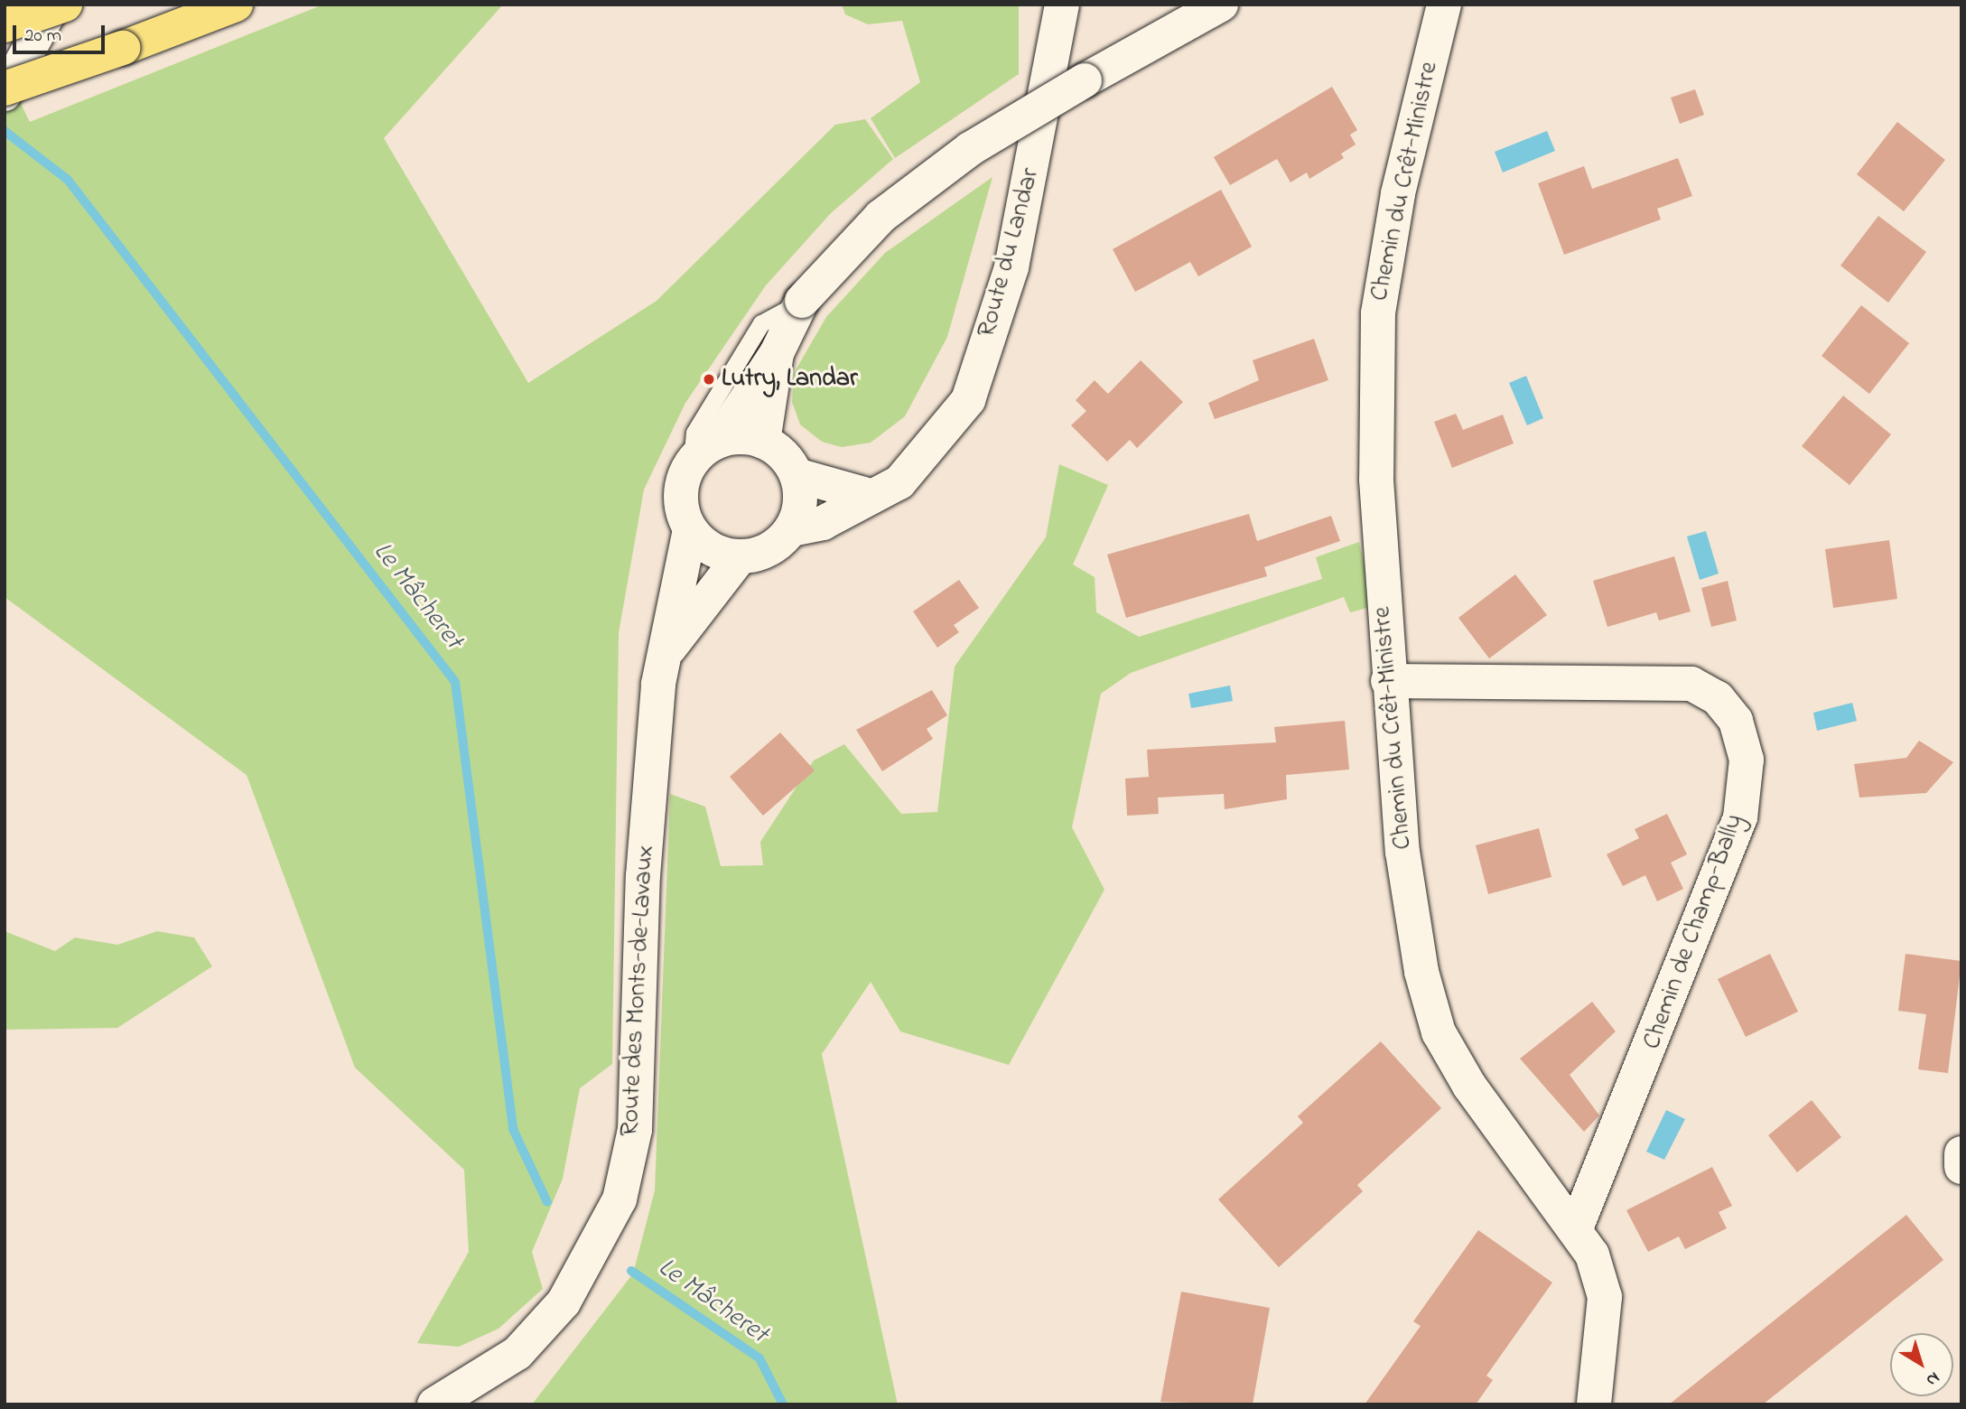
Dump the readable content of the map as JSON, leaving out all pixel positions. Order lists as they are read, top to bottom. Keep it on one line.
{"streets":{"street":["Chemin du Crêt-Ministre","Route du Landar","Chemin de Champ-Bally","Route des Monts-de-Lavaux"]},"crossings":[["Chemin du Crêt-Ministre","Chemin de Champ-Bally"]],"water":["Le Mâcheret"],"places":["Lutry, Landar"],"scale_bar":"20 m","north":"bottom right"}
